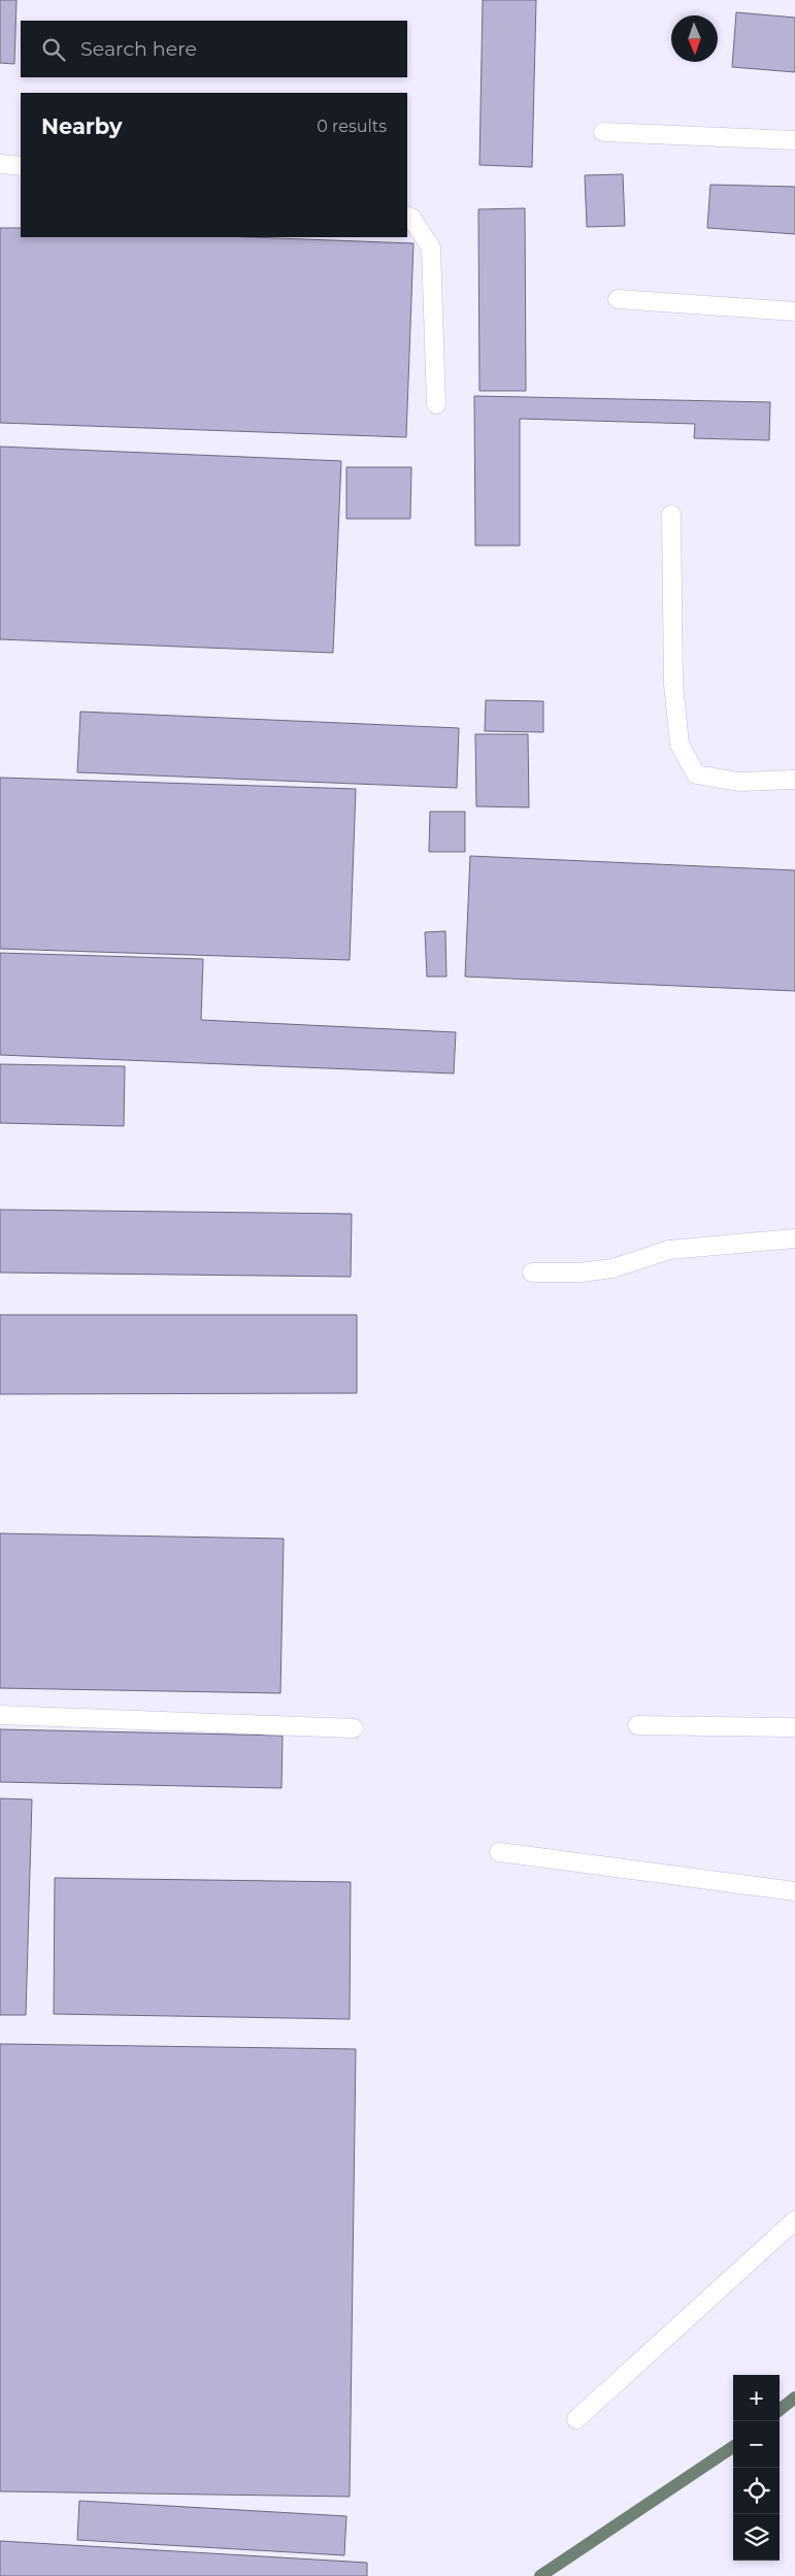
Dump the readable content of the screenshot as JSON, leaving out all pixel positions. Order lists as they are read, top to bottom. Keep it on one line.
{"north":"bottom","page":{"search":"Search here","heading":["Nearby","0 results"],"map_buttons":["+","−"]}}
